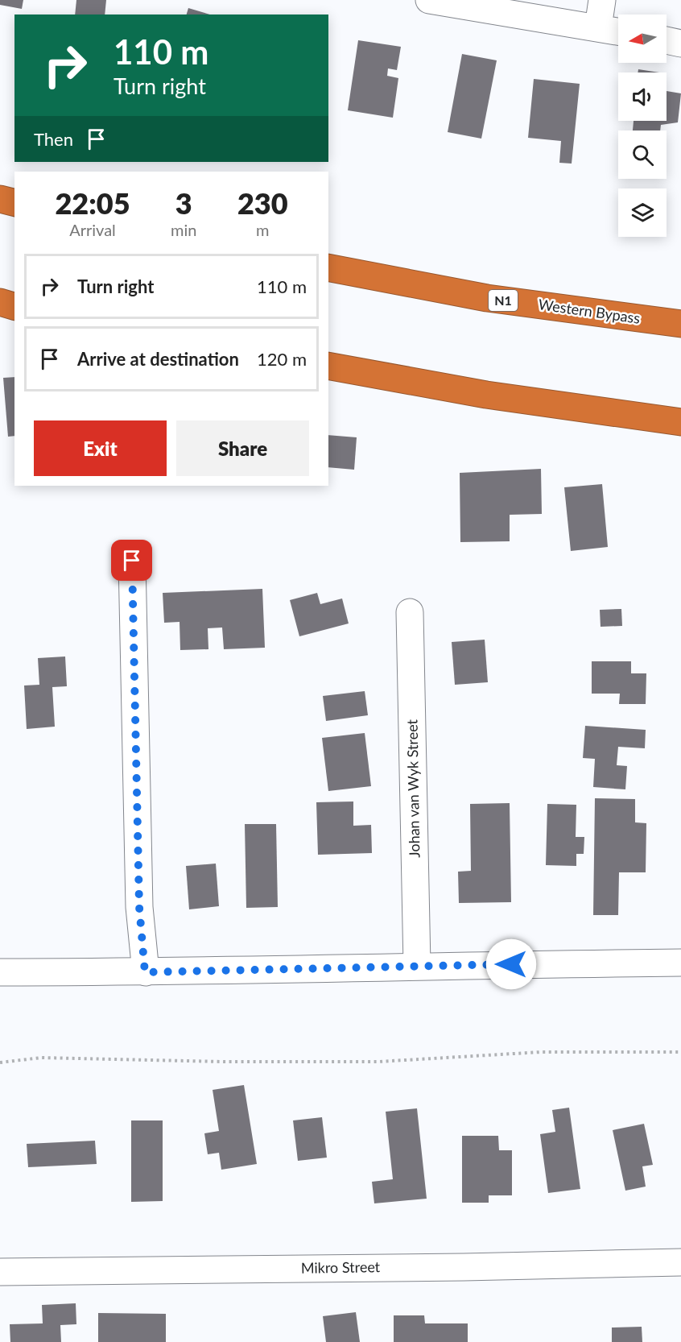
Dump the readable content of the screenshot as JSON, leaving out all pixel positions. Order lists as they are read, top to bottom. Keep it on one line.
{"streets":{"highway":["N1","Western Bypass"],"street":["Johan van Wyk Street","Mikro Street"]},"north":"left","page":{"turn":["110 m","Turn right"],"then":"Then","eta":["22:05","Arrival","3","min","230","m"],"list":[{"name":"Turn right","value":"110 m"},{"name":"Arrive at destination","value":"120 m"}],"buttons":["Exit","Share"]}}
